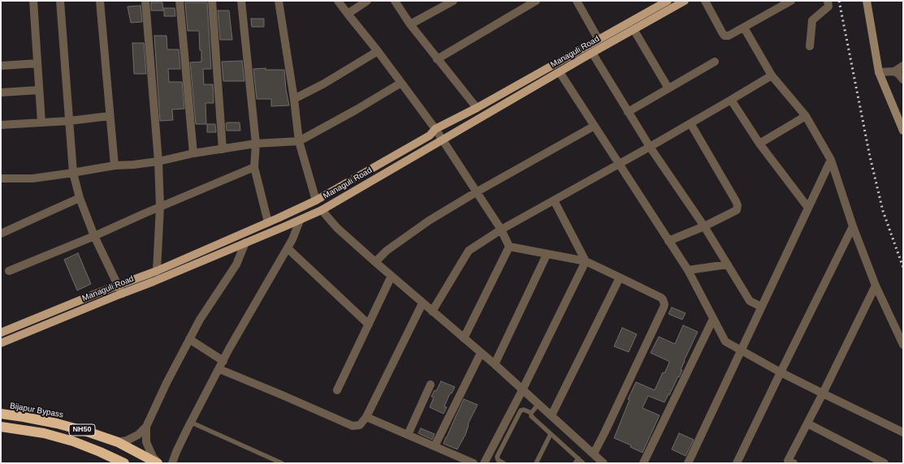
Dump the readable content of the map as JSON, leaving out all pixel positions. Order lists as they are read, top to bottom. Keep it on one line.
{"streets":{"highway":["Bijapur Bypass","NH50"],"main road":["Managuli Road"]}}
